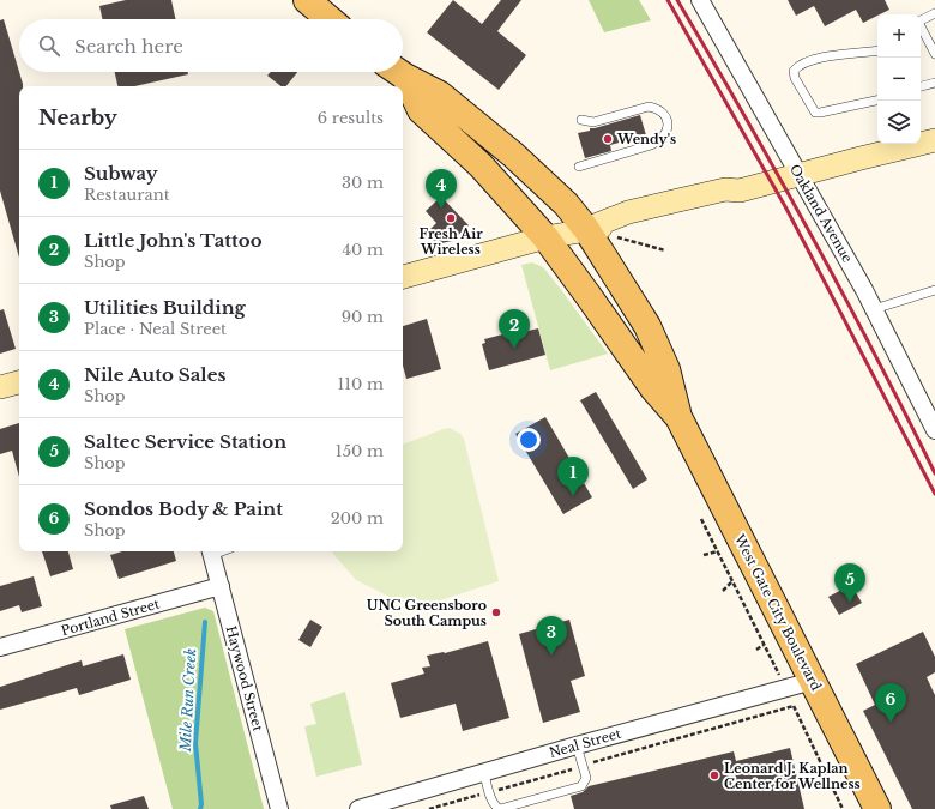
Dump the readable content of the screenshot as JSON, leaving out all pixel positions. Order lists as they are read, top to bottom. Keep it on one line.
{"streets":{"main road":["West Gate City Boulevard"],"street":["Oakland Avenue","Portland Street","Haywood Street","Neal Street"]},"crossings":[["West Gate City Boulevard","Neal Street"],["Portland Street","Haywood Street"]],"water":["Mile Run Creek"],"places":["Wendy's","Fresh Air Wireless","UNC Greensboro South Campus","Leonard J. Kaplan Center for Wellness"],"page":{"map_buttons":["+","−"],"search":"Search here","heading":["Nearby","6 results"],"list":[{"mark":"1","name":"Subway","note":"Restaurant","value":"30 m"},{"mark":"2","name":"Little John's Tattoo","note":"Shop","value":"40 m"},{"mark":"3","name":"Utilities Building","note":"Place · Neal Street","value":"90 m"},{"mark":"4","name":"Nile Auto Sales","note":"Shop","value":"110 m"},{"mark":"5","name":"Saltec Service Station","note":"Shop","value":"150 m"},{"mark":"6","name":"Sondos Body & Paint","note":"Shop","value":"200 m"}],"pins":["4","2","1","5","3","6"]}}
